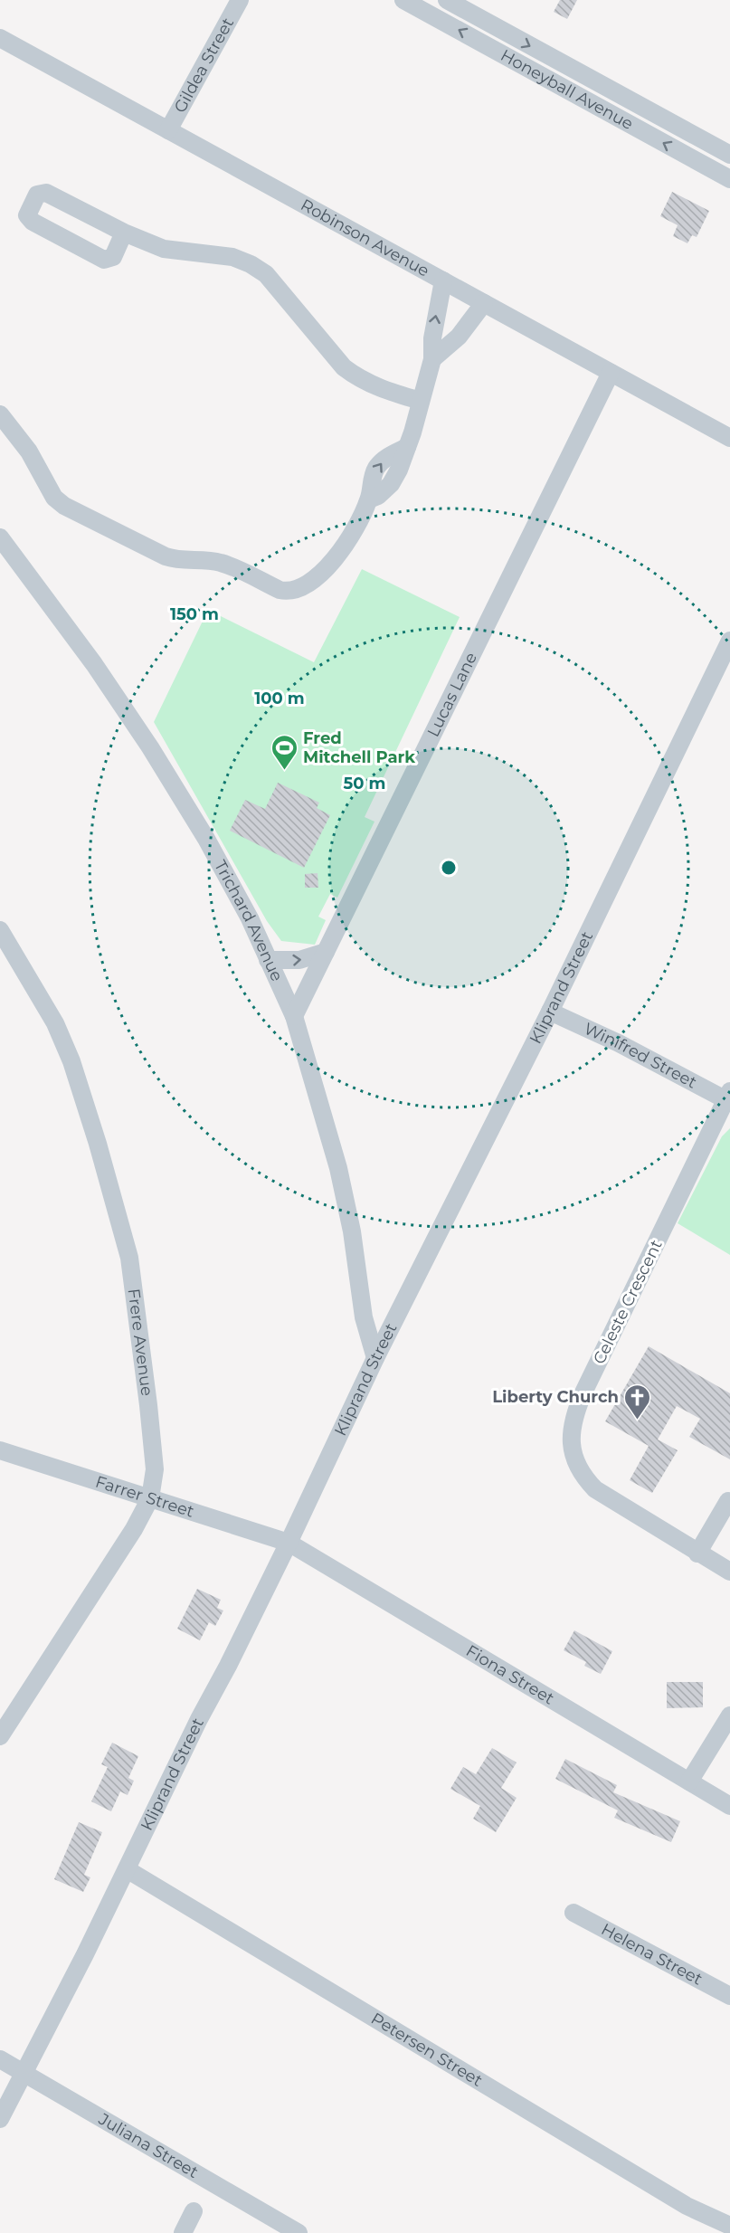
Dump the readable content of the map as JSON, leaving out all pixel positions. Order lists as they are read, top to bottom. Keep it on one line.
{"streets":{"street":["Gildea Street","Honeyball Avenue","Robinson Avenue","Lucas Lane","Trichard Avenue","Kliprand Street","Winifred Street","Celeste Crescent","Frere Avenue","Farrer Street","Fiona Street","Helena Street","Petersen Street","Juliana Street"]},"crossings":[["Gildea Street","Robinson Avenue"],["Robinson Avenue","Lucas Lane"],["Lucas Lane","Trichard Avenue"],["Trichard Avenue","Kliprand Street"],["Kliprand Street","Winifred Street"],["Kliprand Street","Farrer Street"],["Kliprand Street","Fiona Street"],["Kliprand Street","Petersen Street"],["Kliprand Street","Juliana Street"],["Winifred Street","Celeste Crescent"],["Frere Avenue","Farrer Street"],["Farrer Street","Fiona Street"]],"places":{"sports":["Fred Mitchell Park"],"church":["Liberty Church"]},"rings":["150 m","100 m","50 m"]}
